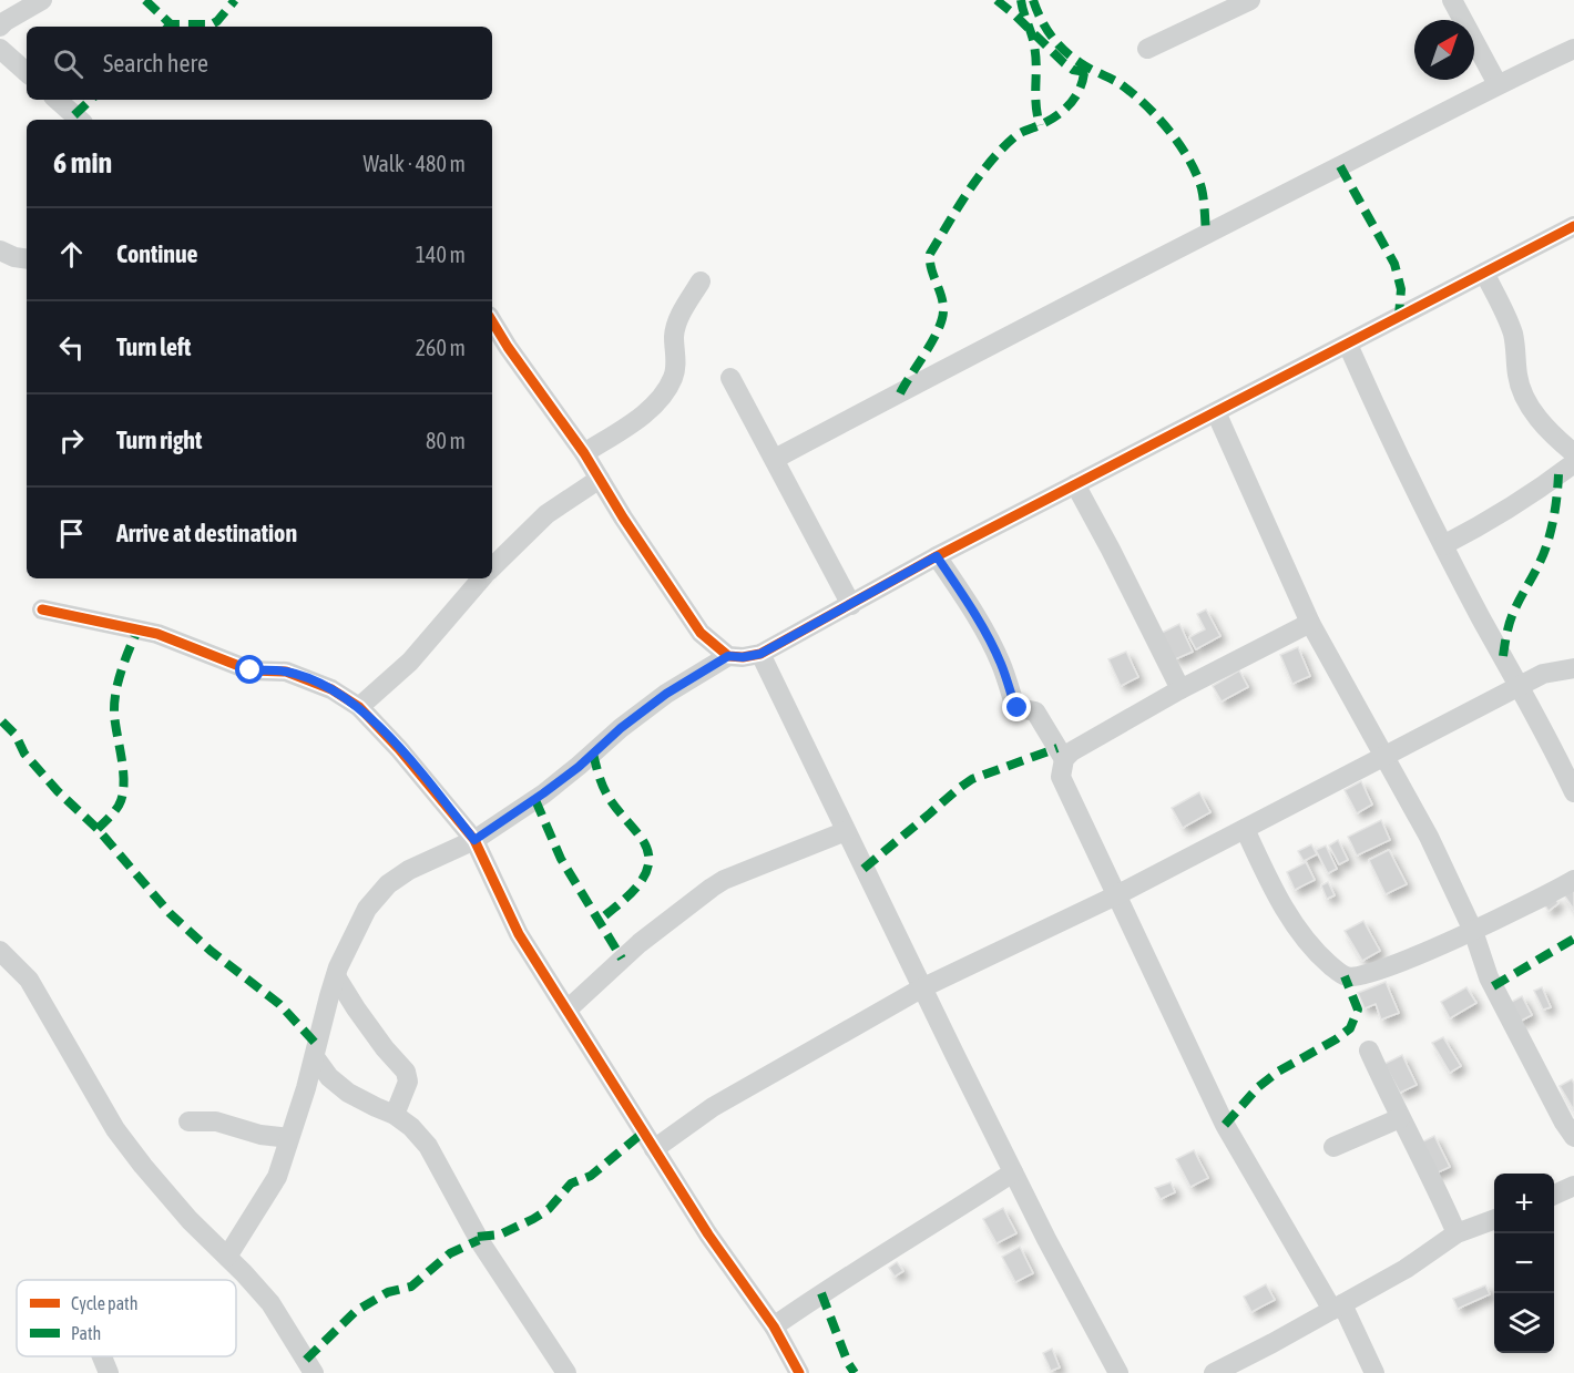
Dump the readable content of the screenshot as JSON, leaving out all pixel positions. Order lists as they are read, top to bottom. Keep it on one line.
{"legend":["Cycle path","Path"],"north":"top right","page":{"search":"Search here","heading":["6 min","Walk · 480 m"],"list":[["Continue","140 m"],["Turn left","260 m"],["Turn right","80 m"],"Arrive at destination"],"map_buttons":["+","−"]}}
